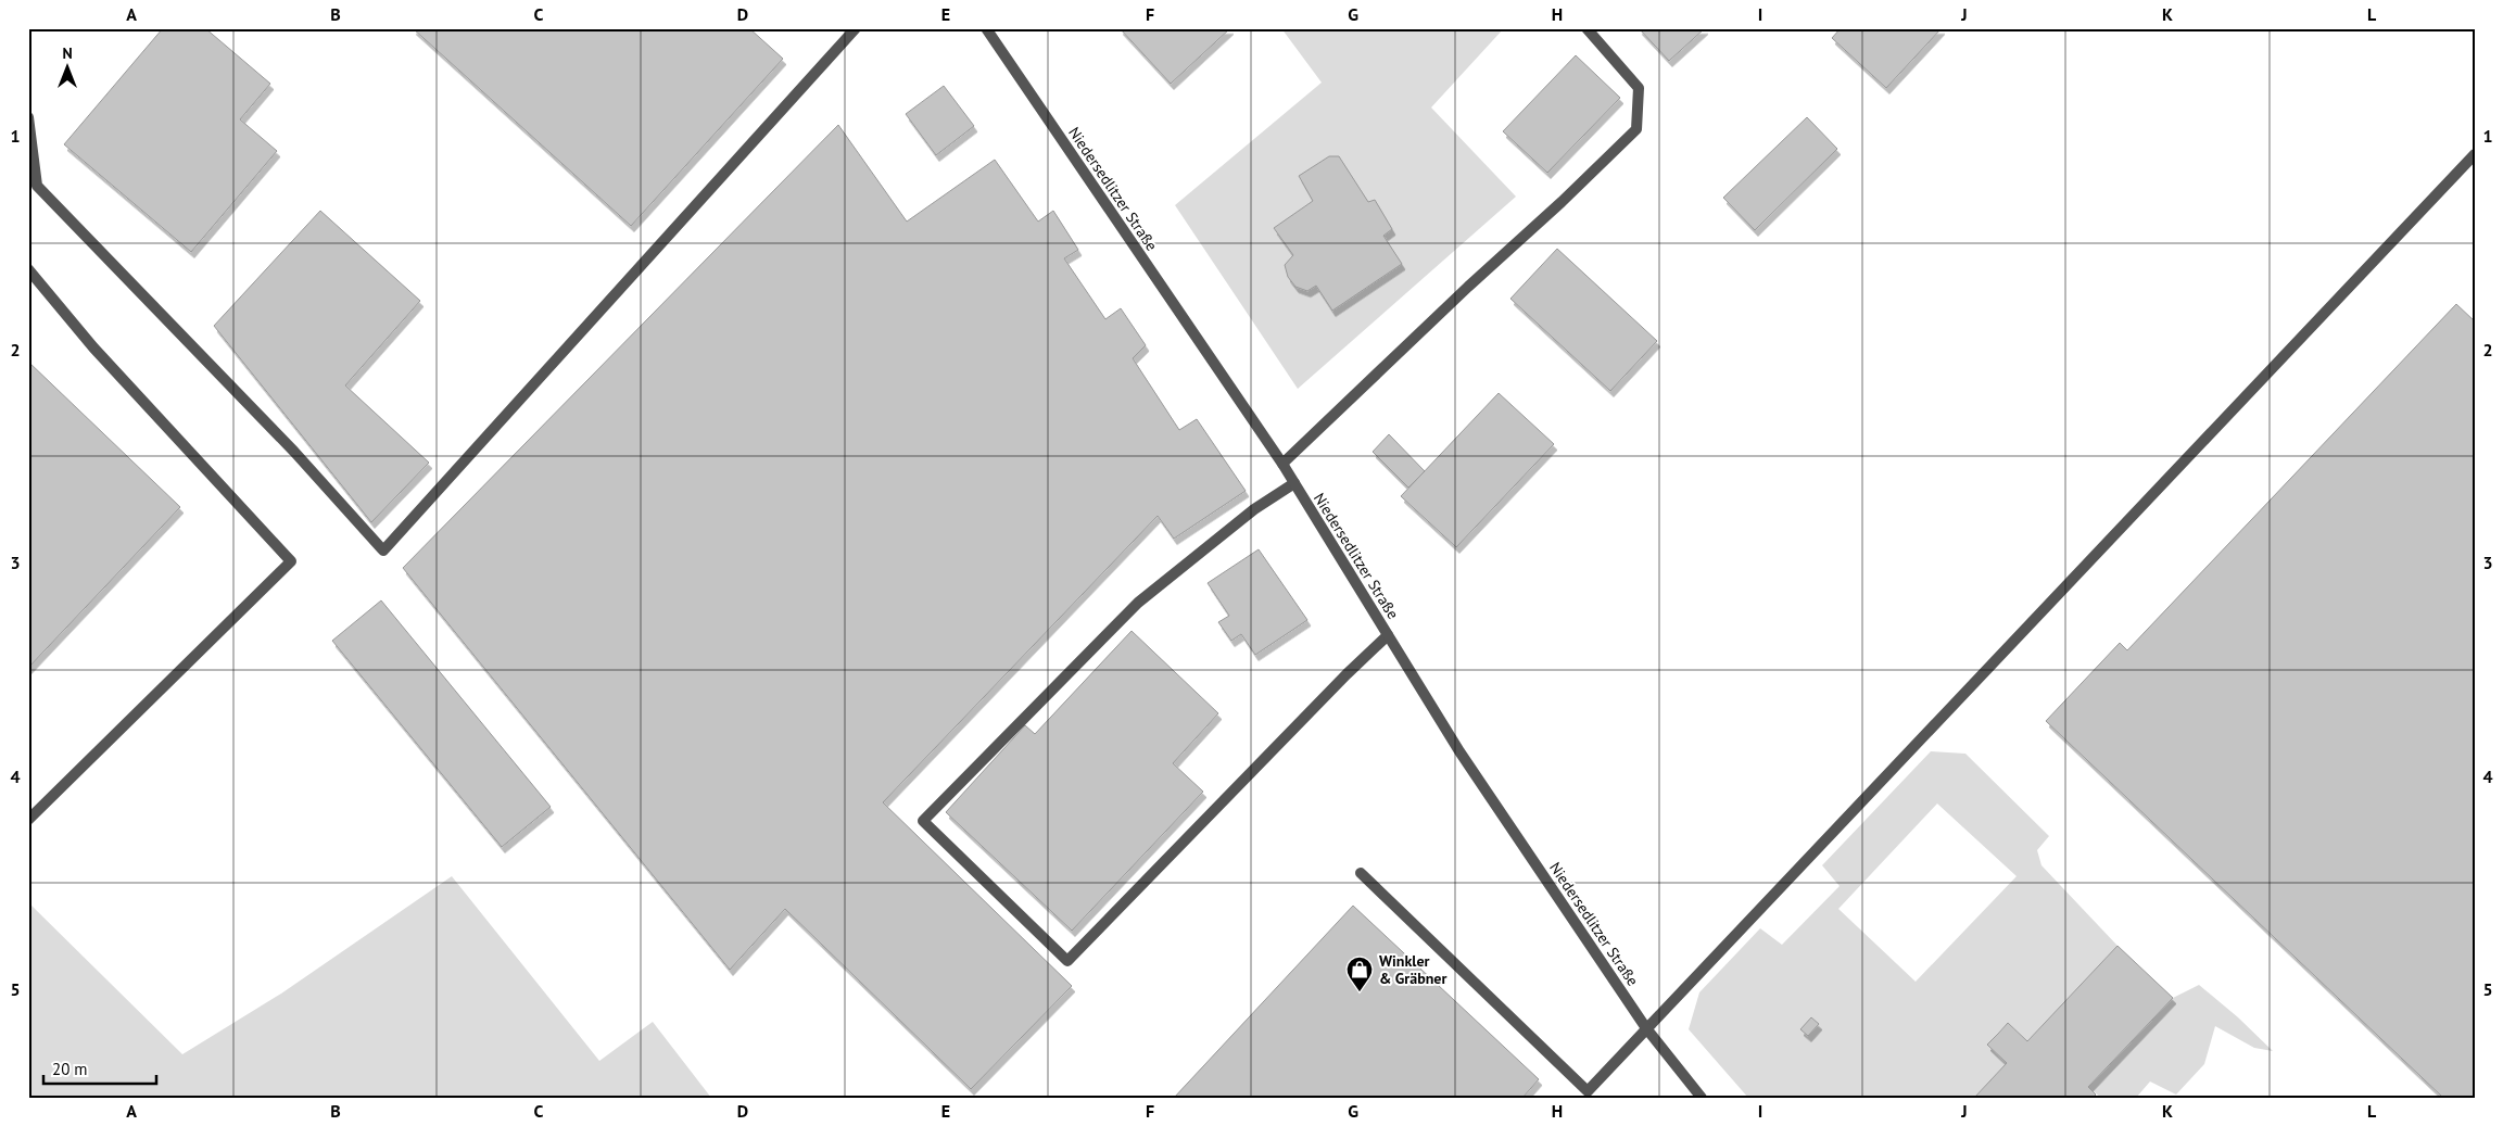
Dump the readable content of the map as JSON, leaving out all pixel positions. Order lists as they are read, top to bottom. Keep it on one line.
{"streets":{"street":["Niedersedlitzer Straße"]},"places":{"shop":["Winkler & Gräbner"]},"scale_bar":"20 m","north":"top","grid":{"columns":["A","B","C","D","E","F","G","H","I","J","K","L"],"rows":["1","2","3","4","5"]}}
